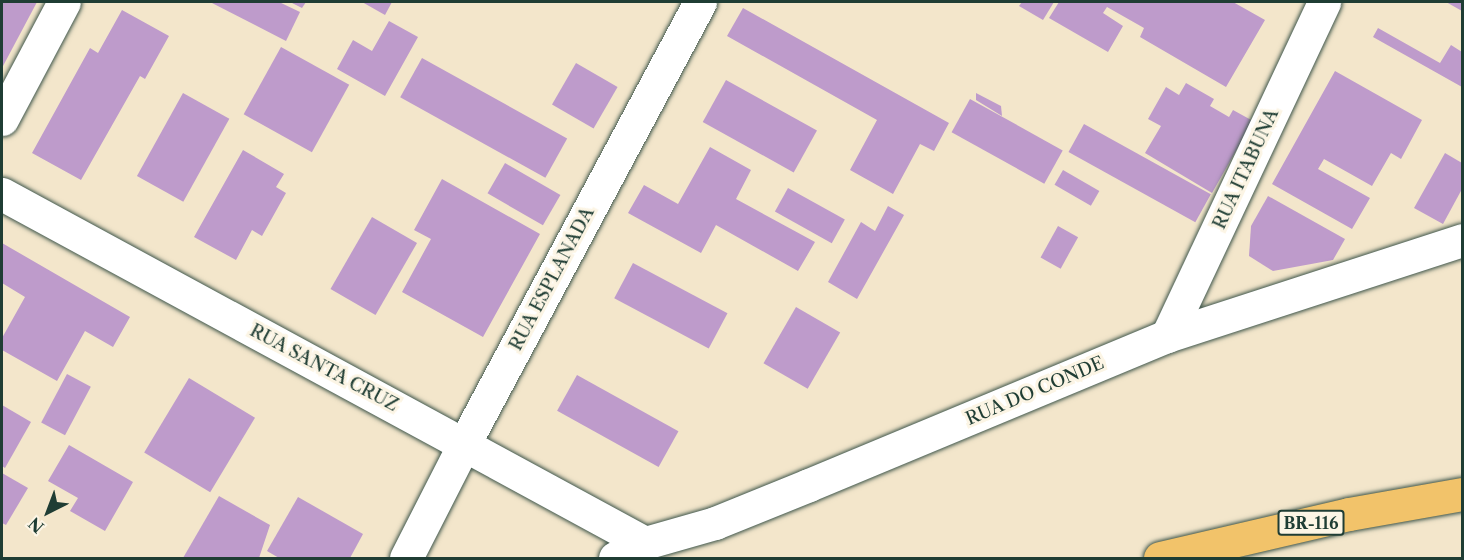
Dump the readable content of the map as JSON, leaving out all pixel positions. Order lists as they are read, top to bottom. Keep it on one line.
{"streets":{"highway":["BR-116"],"street":["RUA ITABUNA","RUA ESPLANADA","RUA SANTA CRUZ","RUA DO CONDE"]},"crossings":[["RUA ITABUNA","RUA DO CONDE"],["RUA ESPLANADA","RUA SANTA CRUZ"],["RUA SANTA CRUZ","RUA DO CONDE"]],"north":"bottom left"}
